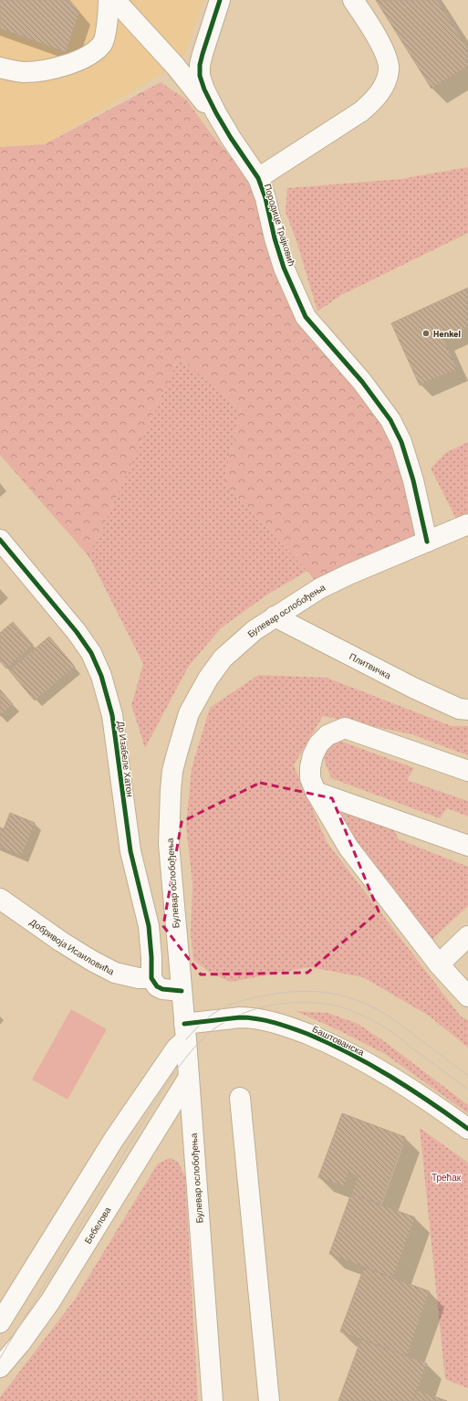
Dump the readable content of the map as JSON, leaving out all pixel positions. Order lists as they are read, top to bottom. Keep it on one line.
{"streets":{"street":["Породице Трајковић","Булевар ослобођења","Плитвичка","Др Изабеле Хатон","Добривоја Исаиловића","Баштованска","Бебелова"]},"crossings":[["Породице Трајковић","Булевар ослобођења"],["Булевар ослобођења","Плитвичка"],["Булевар ослобођења","Баштованска"],["Булевар ослобођења","Бебелова"],["Др Изабеле Хатон","Добривоја Исаиловића"]],"parks":["Трећак"],"places":["Henkel"]}
